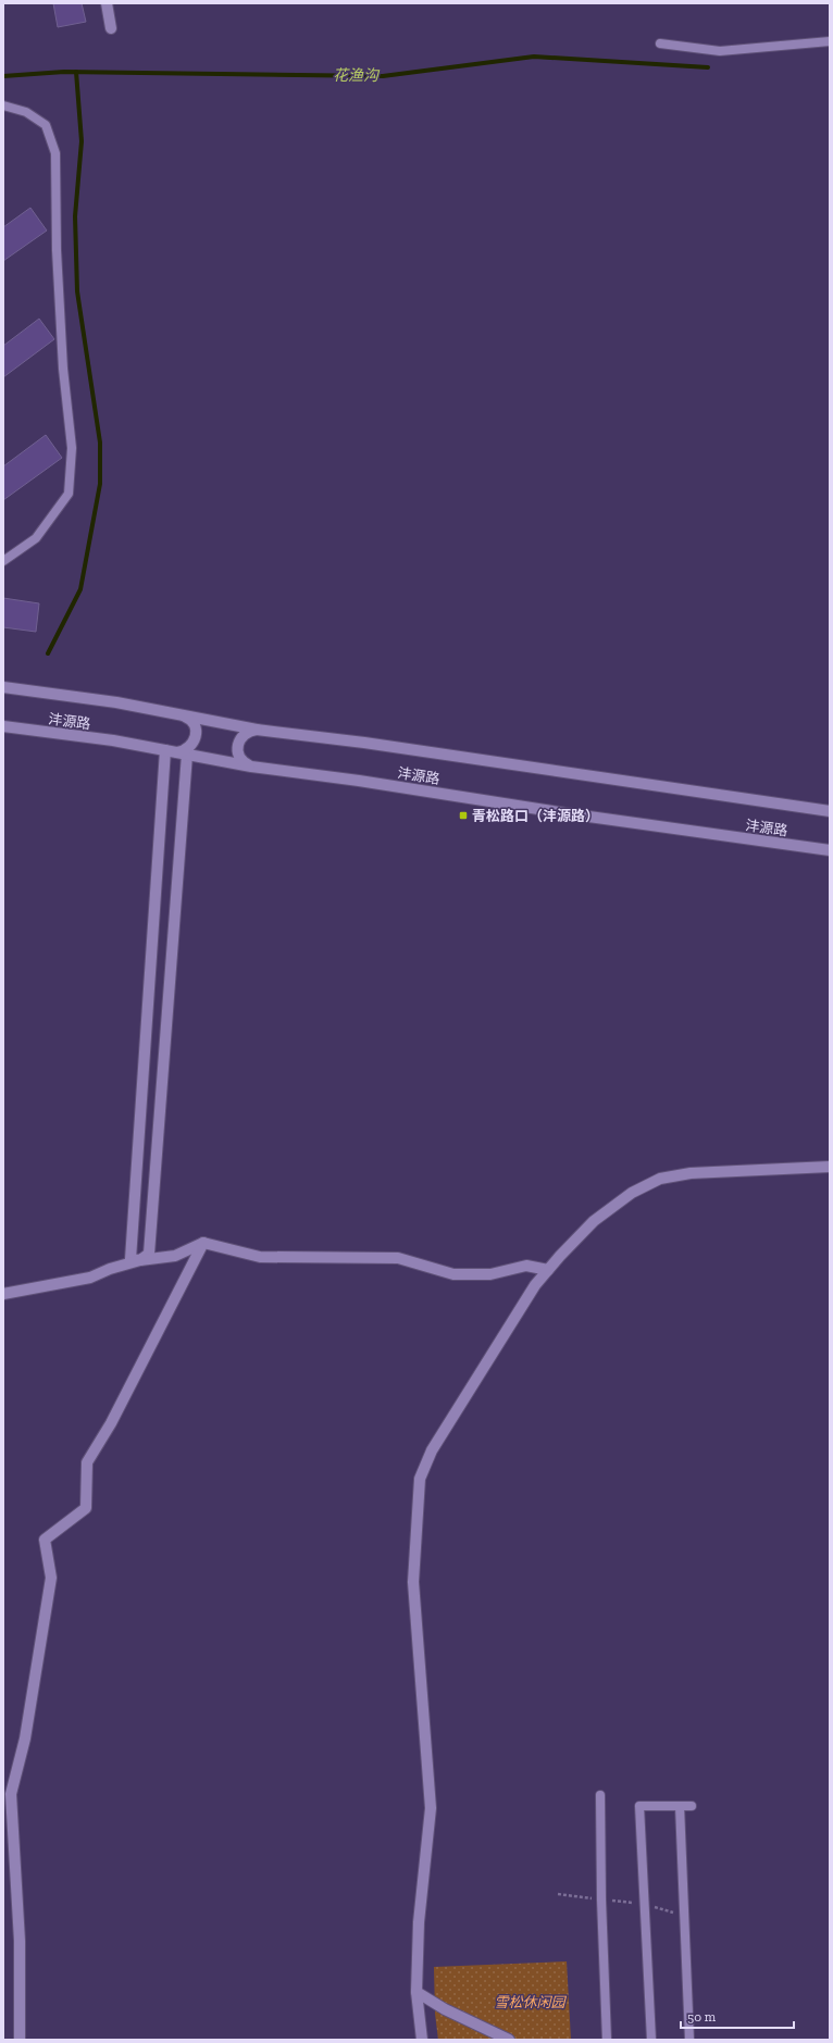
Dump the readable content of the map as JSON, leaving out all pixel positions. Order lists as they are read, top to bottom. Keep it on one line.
{"streets":{"street":["沣源路"]},"water":["花渔沟"],"parks":["雪松休闲园"],"places":{"transit":["青松路口（沣源路）"]},"scale_bar":"50 m"}
